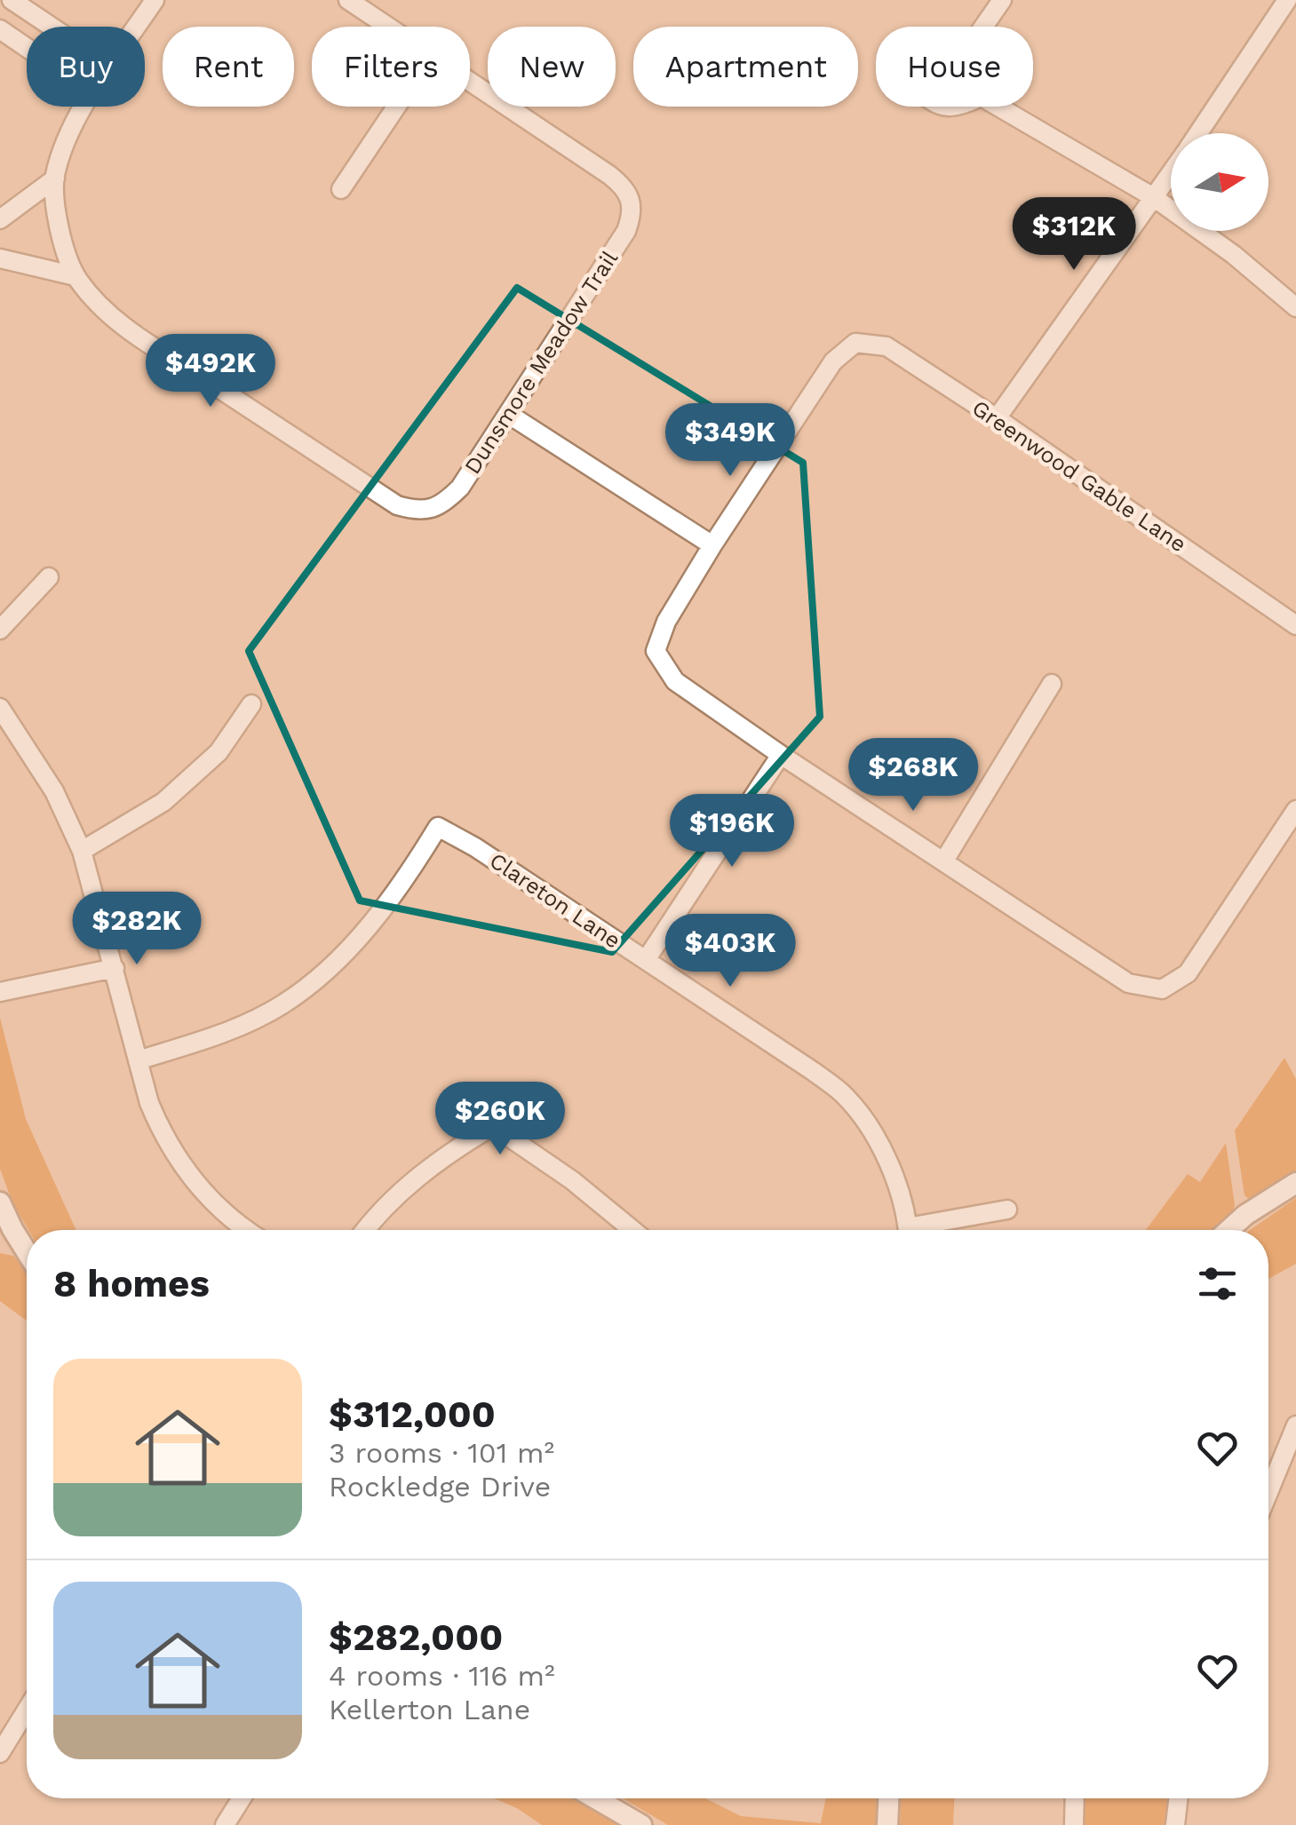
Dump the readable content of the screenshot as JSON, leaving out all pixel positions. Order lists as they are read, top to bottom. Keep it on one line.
{"streets":{"street":["Dunsmore Meadow Trail","Greenwood Gable Lane","Clareton Lane"]},"north":"right","page":{"chip":["Buy","Rent","Filters","New","Apartment","House"],"price":["$312K","$492K","$349K","$268K","$196K","$282K","$403K","$260K"],"heading":"8 homes","list":[{"name":"$312,000","note":"3 rooms · 101 m² · Rockledge Drive"},{"name":"$282,000","note":"4 rooms · 116 m² · Kellerton Lane"}]}}
